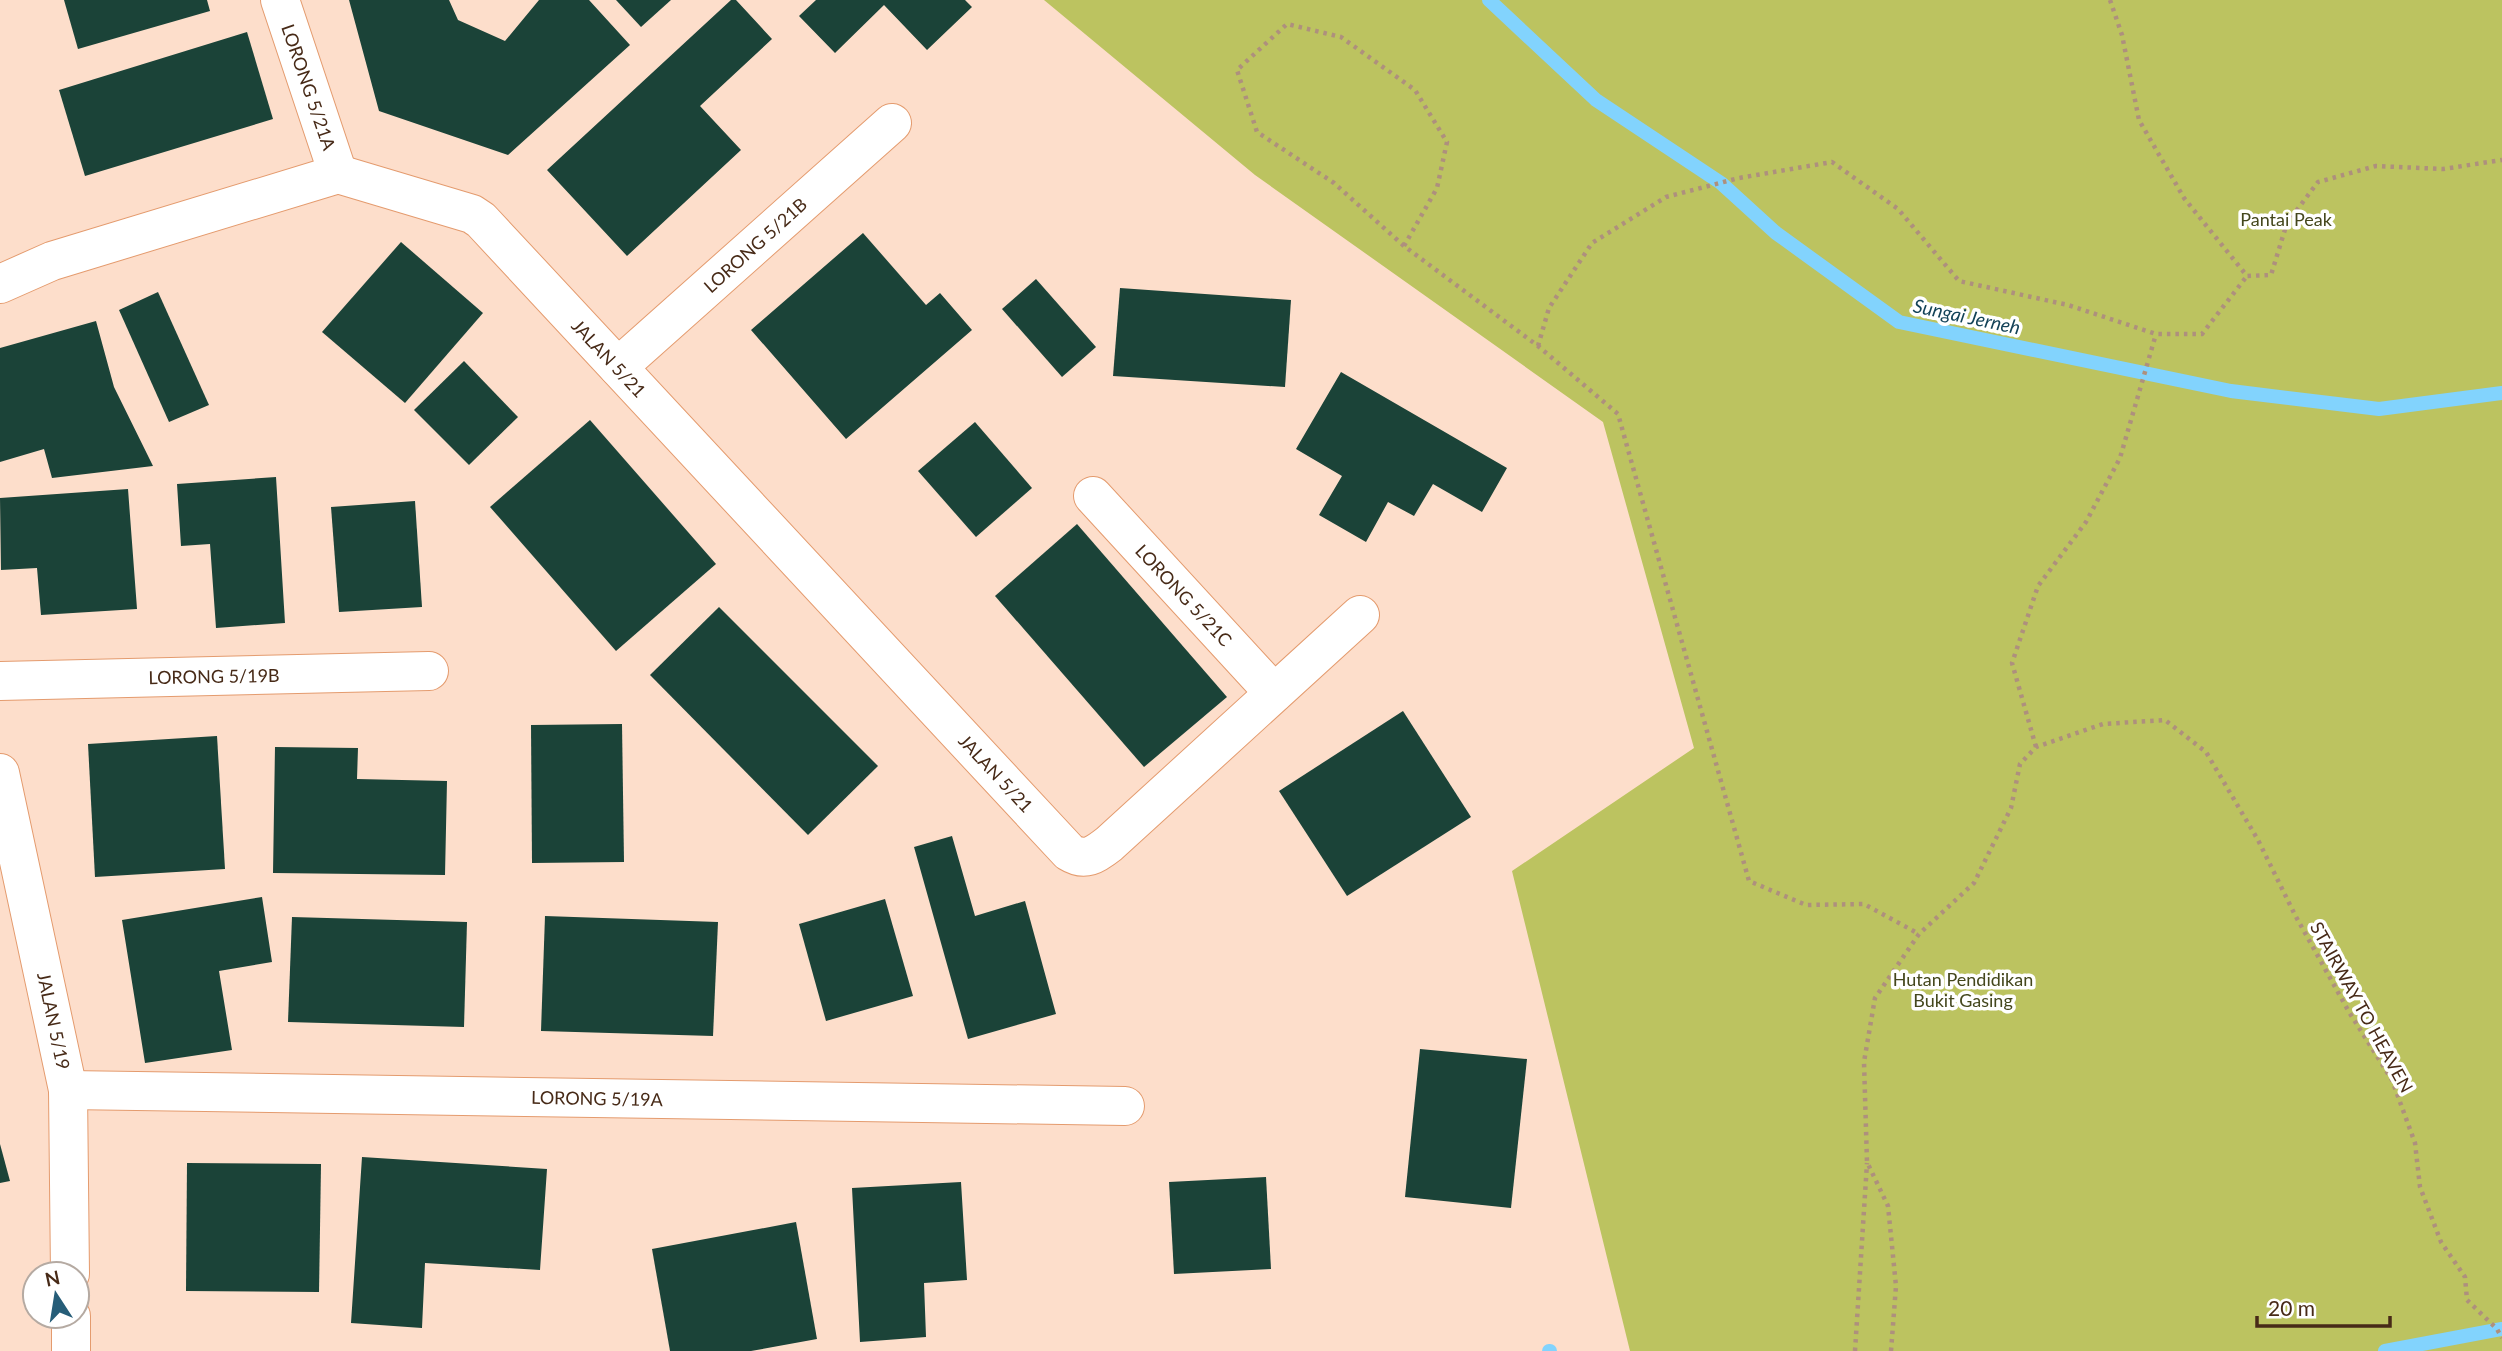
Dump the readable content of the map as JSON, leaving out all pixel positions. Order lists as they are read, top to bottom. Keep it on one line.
{"streets":{"street":["LORONG 5/21A","LORONG 5/21B","JALAN 5/21","LORONG 5/21C","LORONG 5/19B","JALAN 5/19","LORONG 5/19A"],"path":["STAIRWAY TO HEAVEN"]},"crossings":[["LORONG 5/21A","JALAN 5/21"],["LORONG 5/21B","JALAN 5/21"],["JALAN 5/21","LORONG 5/21C"],["JALAN 5/19","LORONG 5/19A"]],"water":["Sungai Jerneh"],"parks":["Pantai Peak","Hutan Pendidikan Bukit Gasing"],"scale_bar":"20 m","north":"top"}
